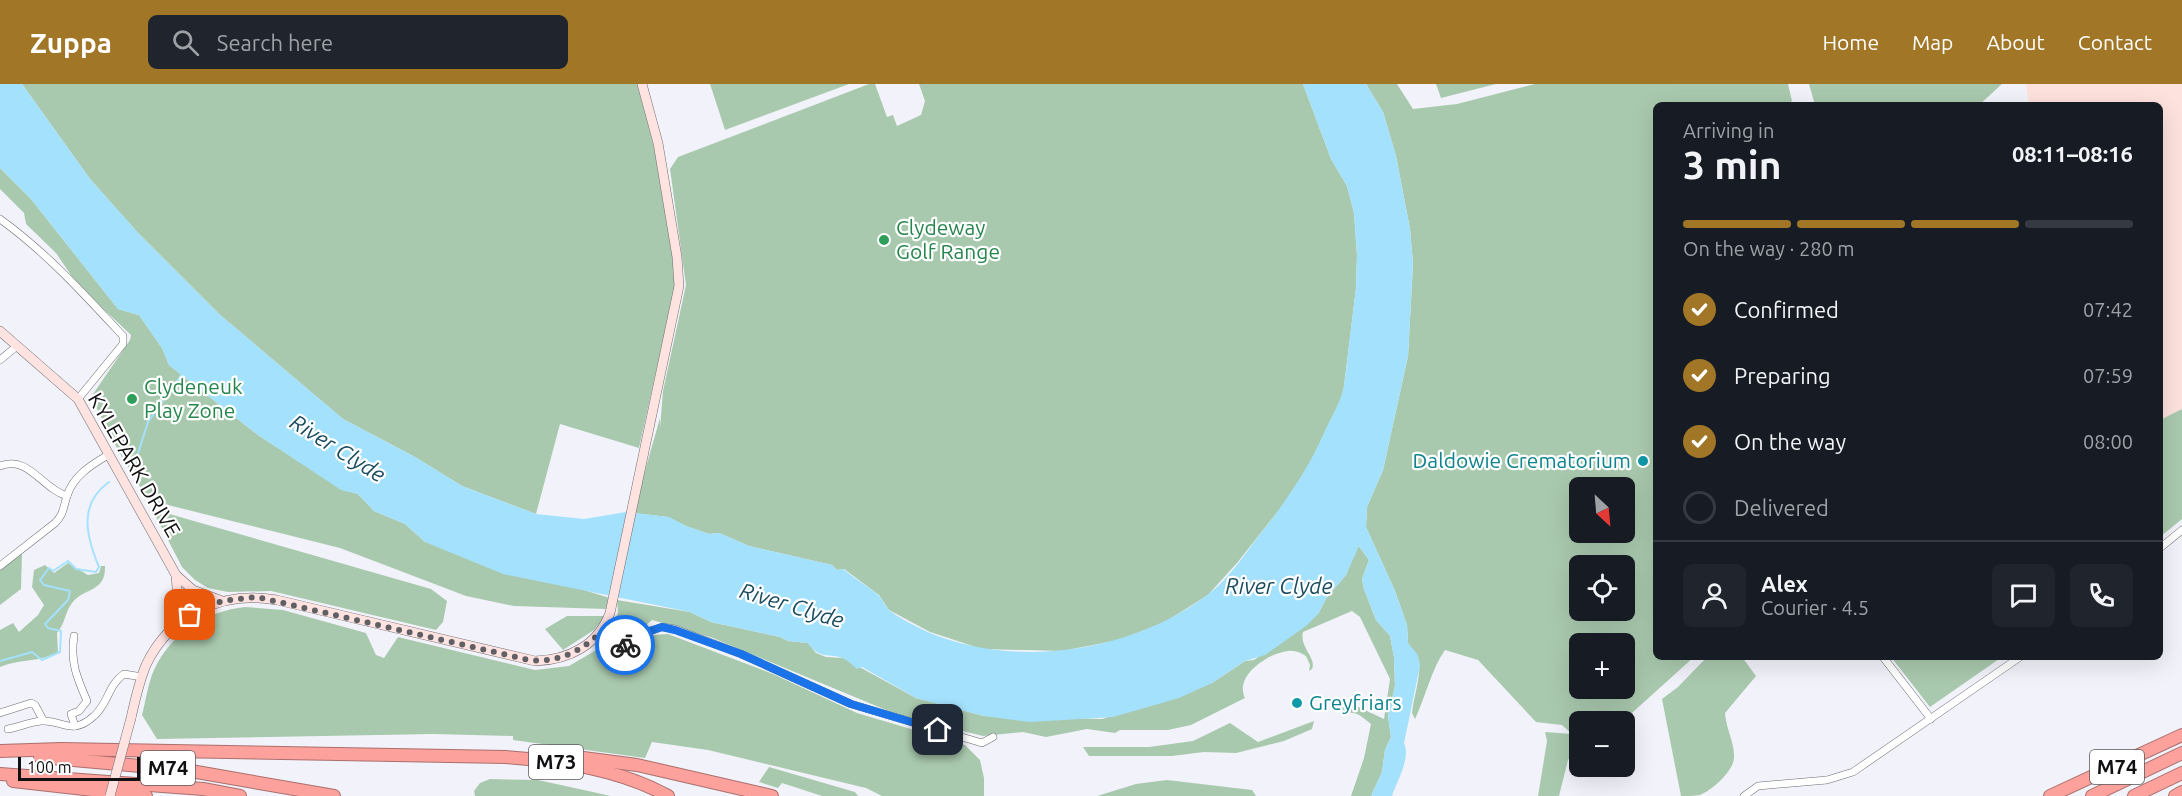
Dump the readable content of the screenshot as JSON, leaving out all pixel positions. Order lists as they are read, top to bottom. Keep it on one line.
{"streets":{"highway":["M73","M74"],"main road":["KYLEPARK DRIVE"]},"water":["River Clyde"],"places":["Clydeway Golf Range","Clydeneuk Play Zone","Daldowie Crematorium","Greyfriars"],"scale_bar":"100 m","north":"bottom right","page":{"header":"Zuppa","search":"Search here","nav":["Home","Map","About","Contact"],"heading":["3 min","Arriving in","08:11–08:16"],"panel":["Alex","Courier · 4.5"],"bar":"On the way · 280 m","list":[["Confirmed","07:42"],["Preparing","07:59"],["On the way","08:00"],"Delivered"],"map_buttons":["+","−"],"scale":"100 m"}}
